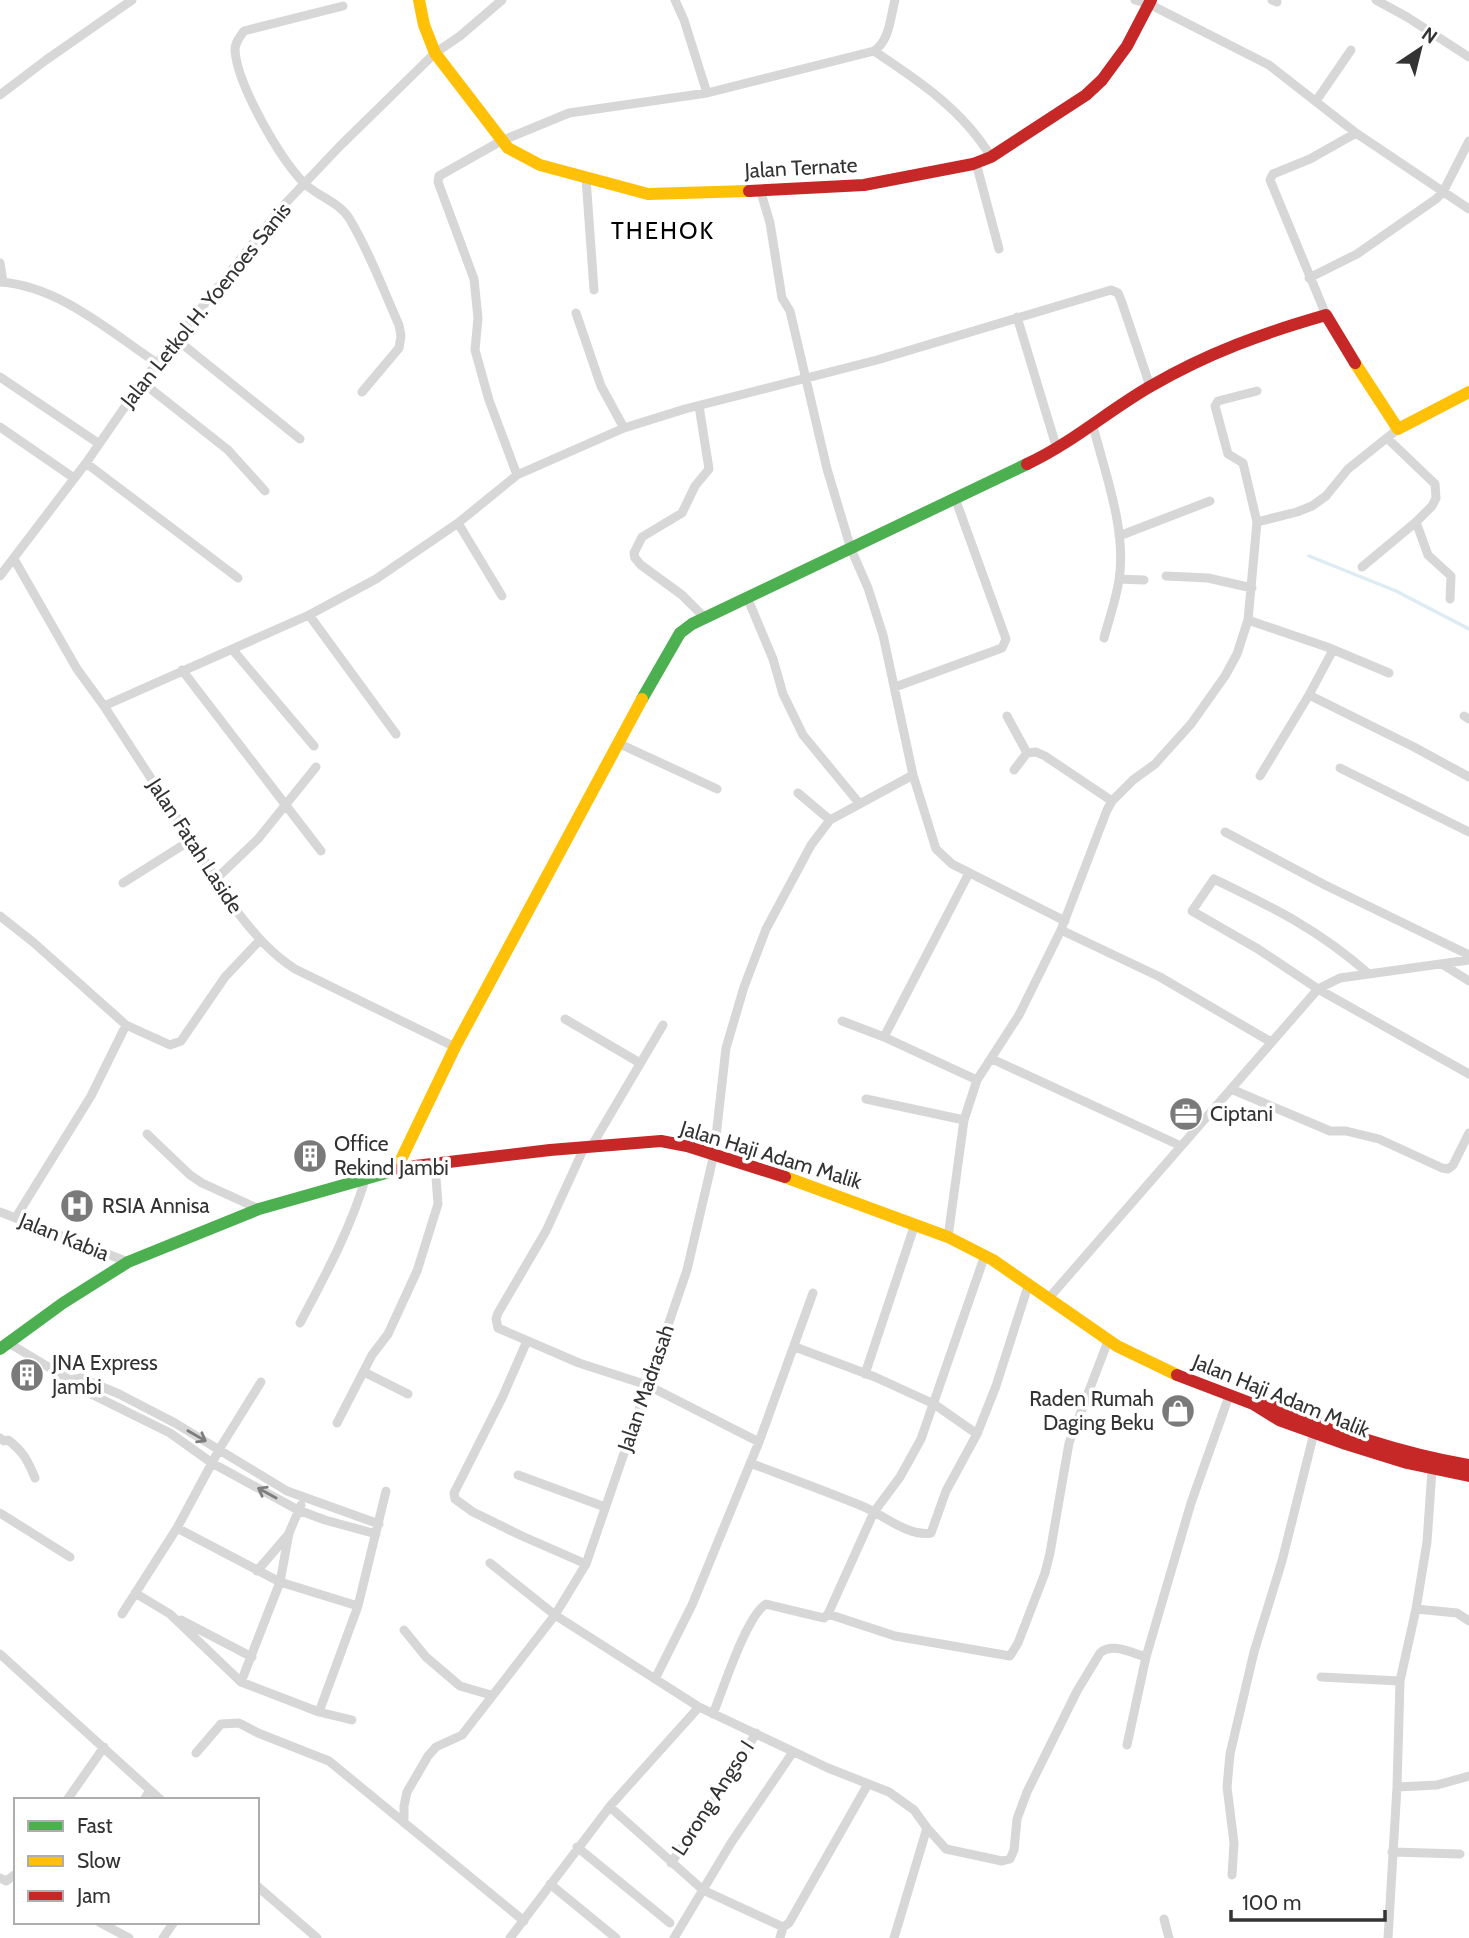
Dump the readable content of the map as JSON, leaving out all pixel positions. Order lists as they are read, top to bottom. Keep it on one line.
{"streets":{"street":["Jalan Ternate","Jalan Letkol H. Yoenoes Sanis","Jalan Fatah Laside","Jalan Haji Adam Malik","Jalan Kabia","Jalan Madrasah","Lorong Angso I"]},"crossings":[["Jalan Ternate","Jalan Letkol H. Yoenoes Sanis"],["Jalan Letkol H. Yoenoes Sanis","Jalan Fatah Laside"],["Jalan Haji Adam Malik","Jalan Kabia"],["Jalan Haji Adam Malik","Jalan Madrasah"]],"districts":["THEHOK"],"places":{"office":["Ciptani"],"building":["Office Rekind Jambi","JNA Express Jambi"],"hospital":["RSIA Annisa"],"shop":["Raden Rumah Daging Beku"]},"legend":["Fast","Slow","Jam"],"scale_bar":"100 m","north":"top right"}
